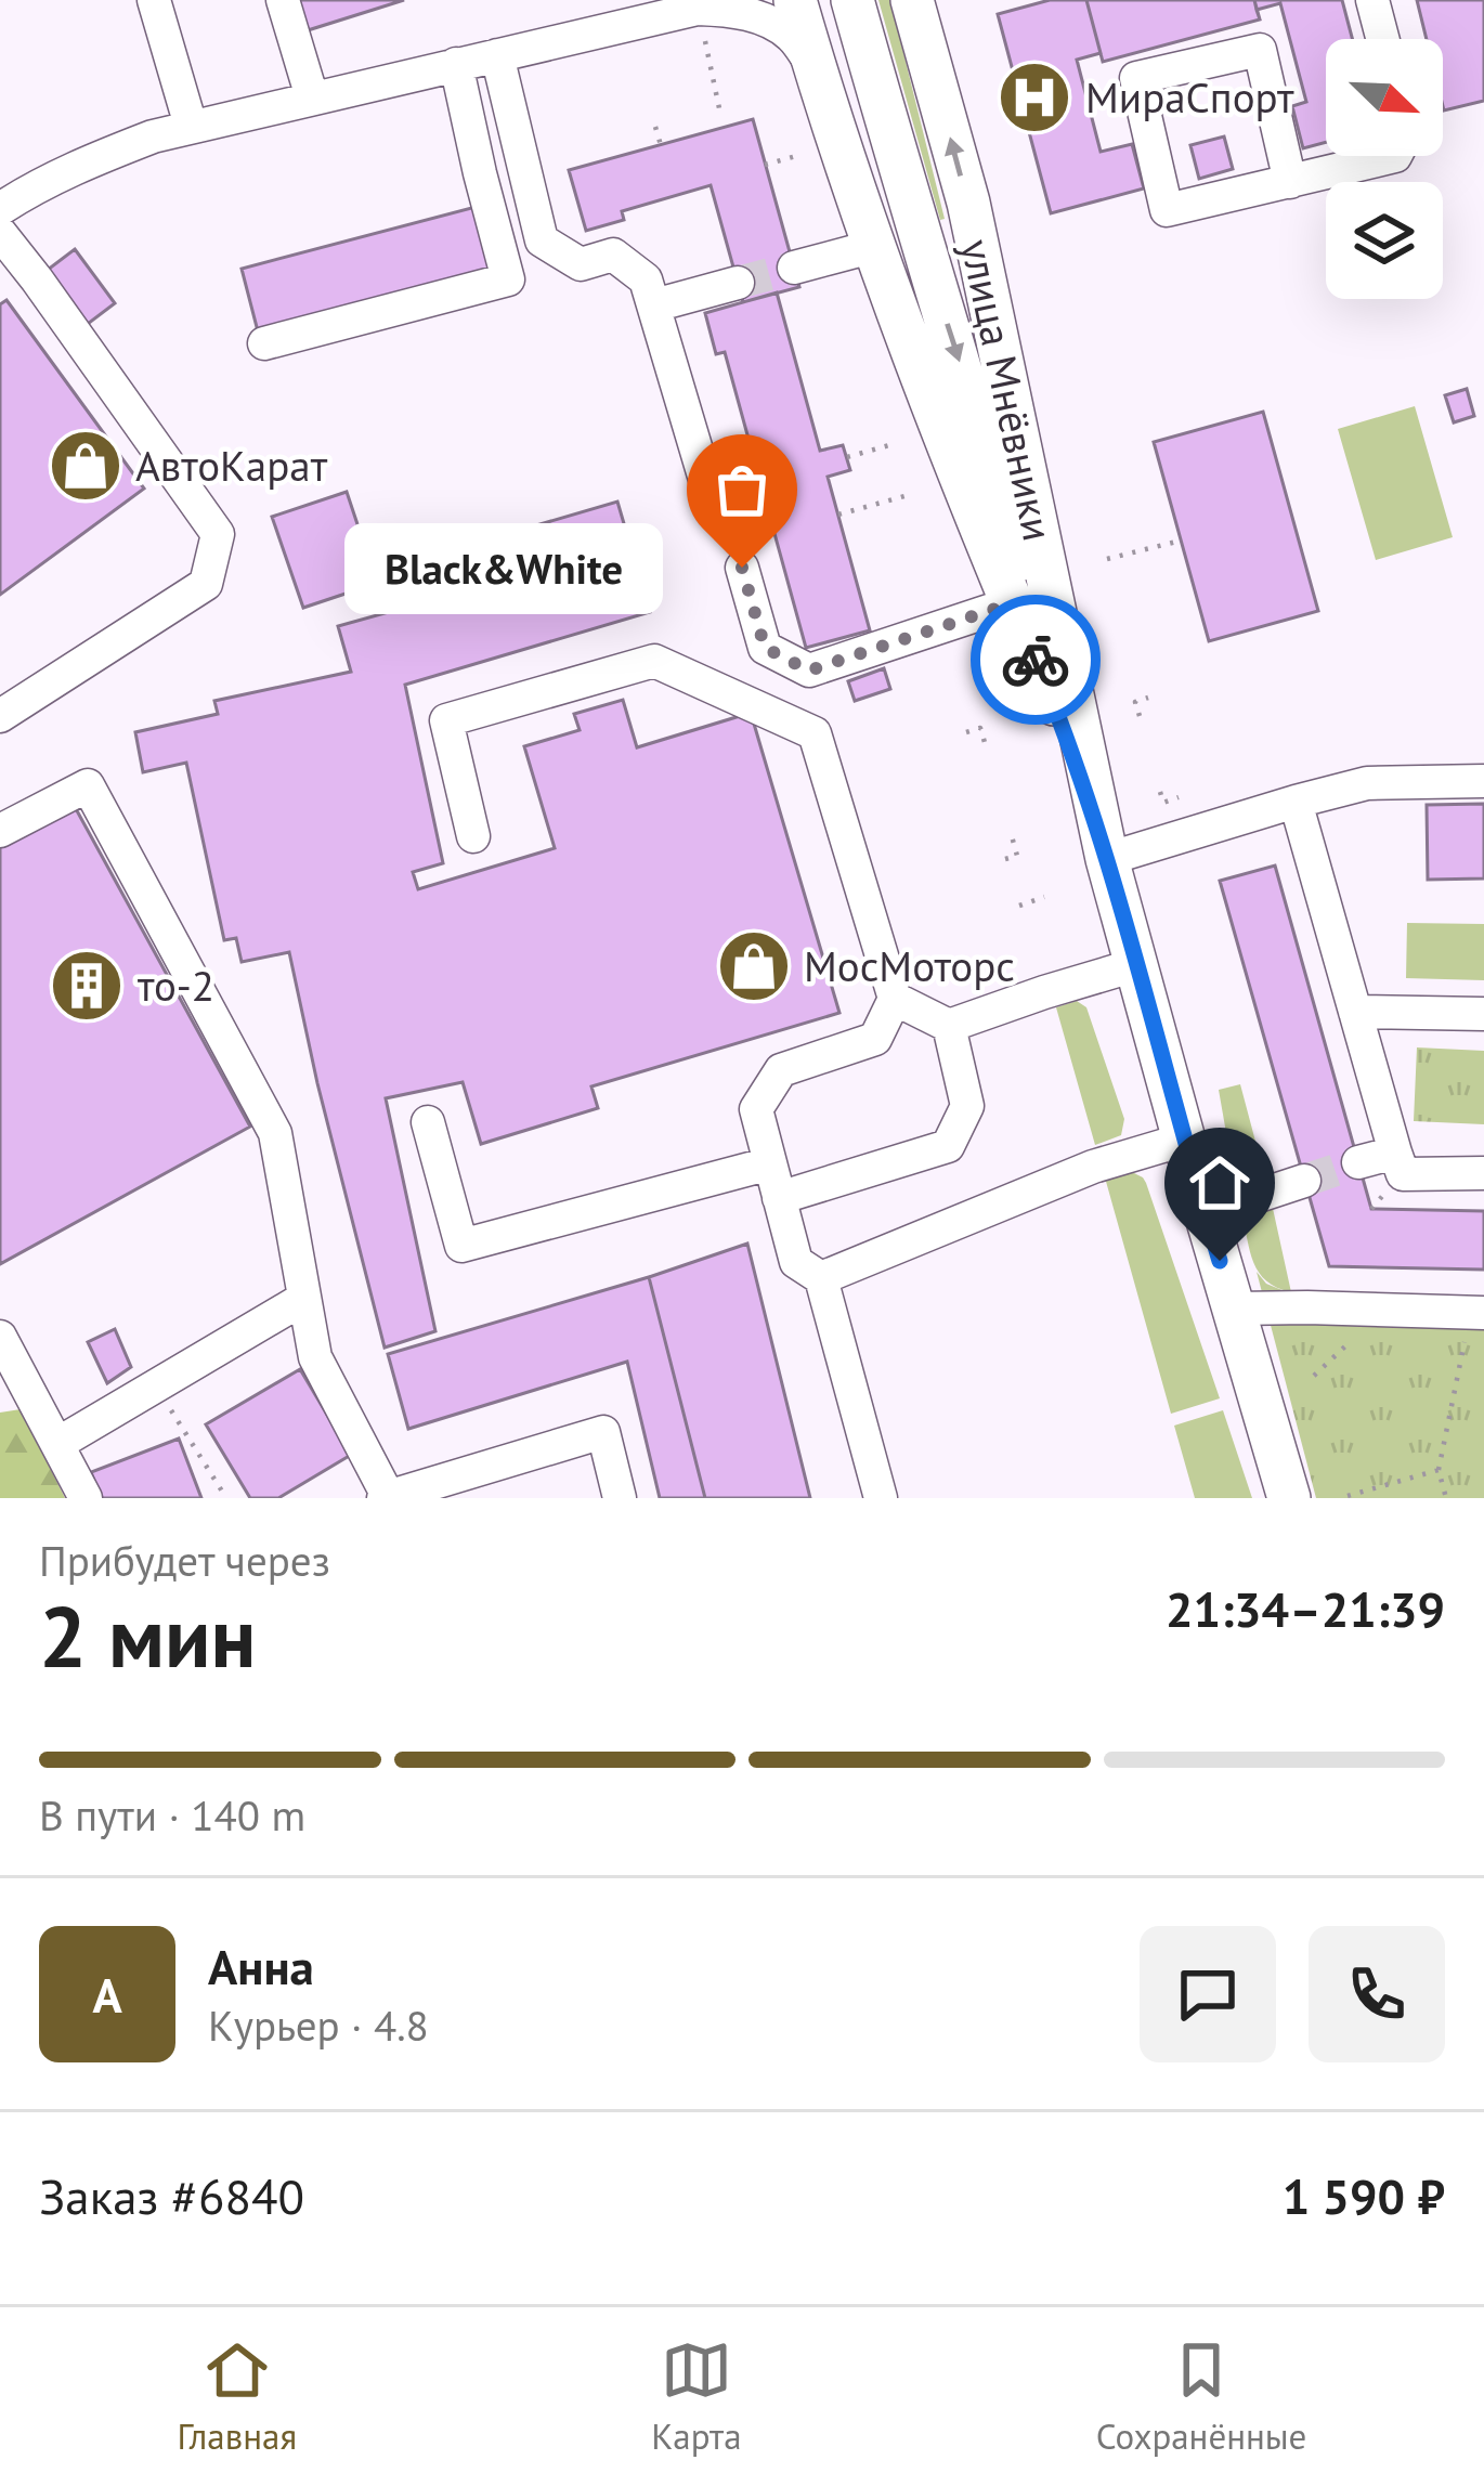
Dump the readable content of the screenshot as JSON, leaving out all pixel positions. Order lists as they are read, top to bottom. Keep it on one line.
{"streets":{"main road":["улица Мнёвники"]},"places":{"hospital":["МираСпорт"],"shop":["АвтоКарат","МосМоторс"],"other":["Black&White"],"building":["то-2"]},"north":"bottom right","page":{"bubble":"Black&White","heading":["2 мин","Прибудет через","21:34–21:39"],"panel":["Анна","Курьер · 4.8","Заказ #6840","1 590 ₽"],"bar":"В пути · 140 m","round":"А","tabs":["Главная","Карта","Сохранённые"]}}
